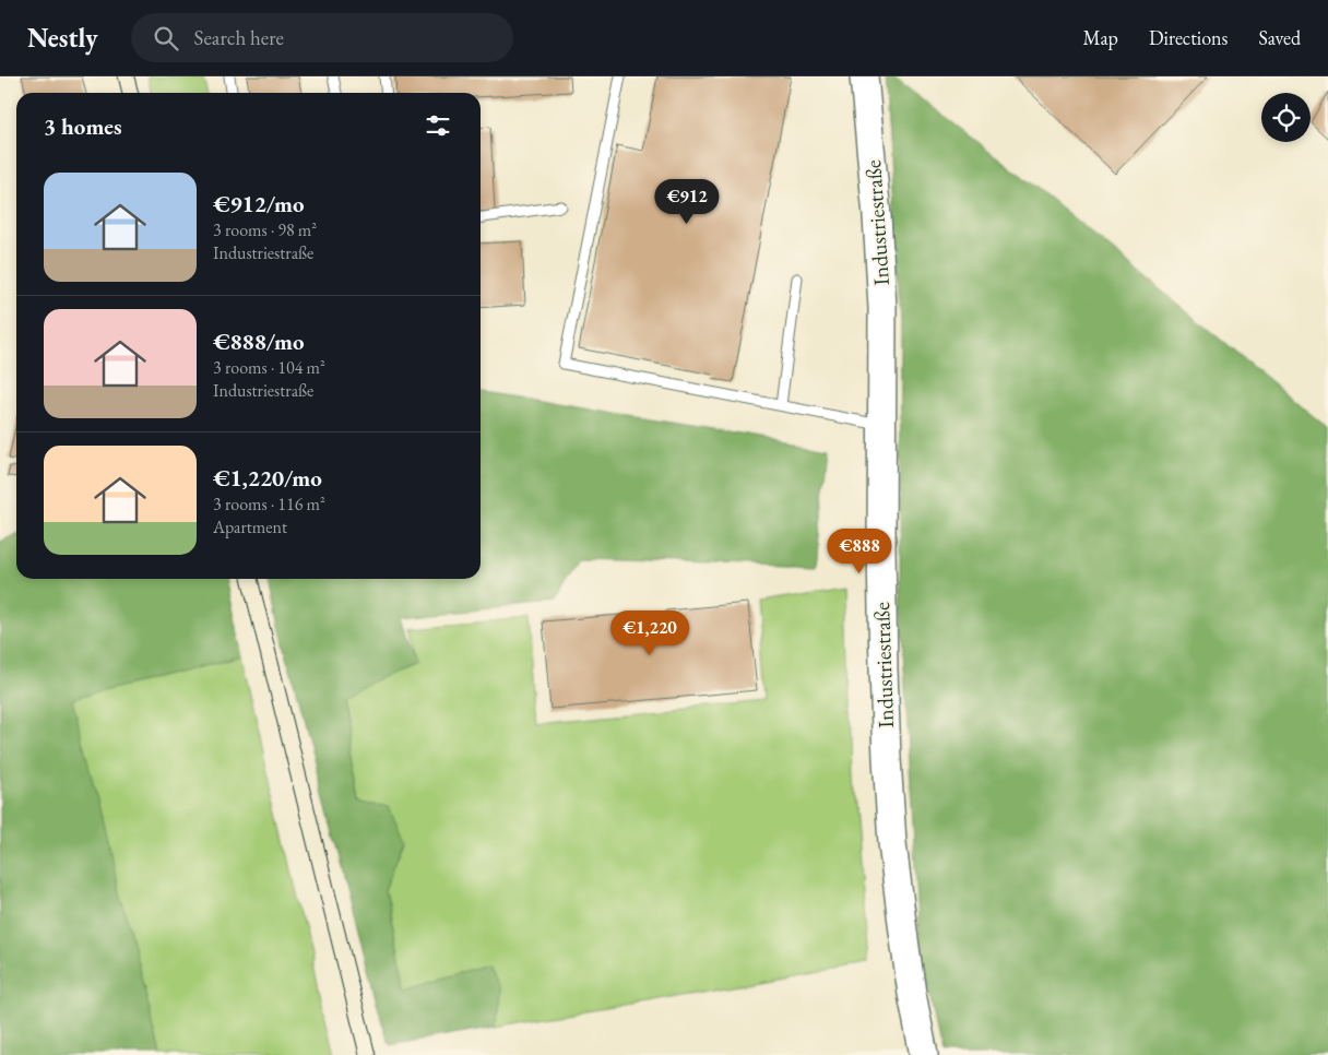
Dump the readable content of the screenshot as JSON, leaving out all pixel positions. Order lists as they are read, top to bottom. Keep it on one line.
{"streets":{"main road":["Industriestraße"]},"page":{"header":"Nestly","search":"Search here","nav":["Map","Directions","Saved"],"heading":"3 homes","list":[{"name":"€912/mo","note":"3 rooms · 98 m² · Industriestraße"},{"name":"€888/mo","note":"3 rooms · 104 m² · Industriestraße"},{"name":"€1,220/mo","note":"3 rooms · 116 m² · Apartment"}],"price":["€912","€888","€1,220"]}}
